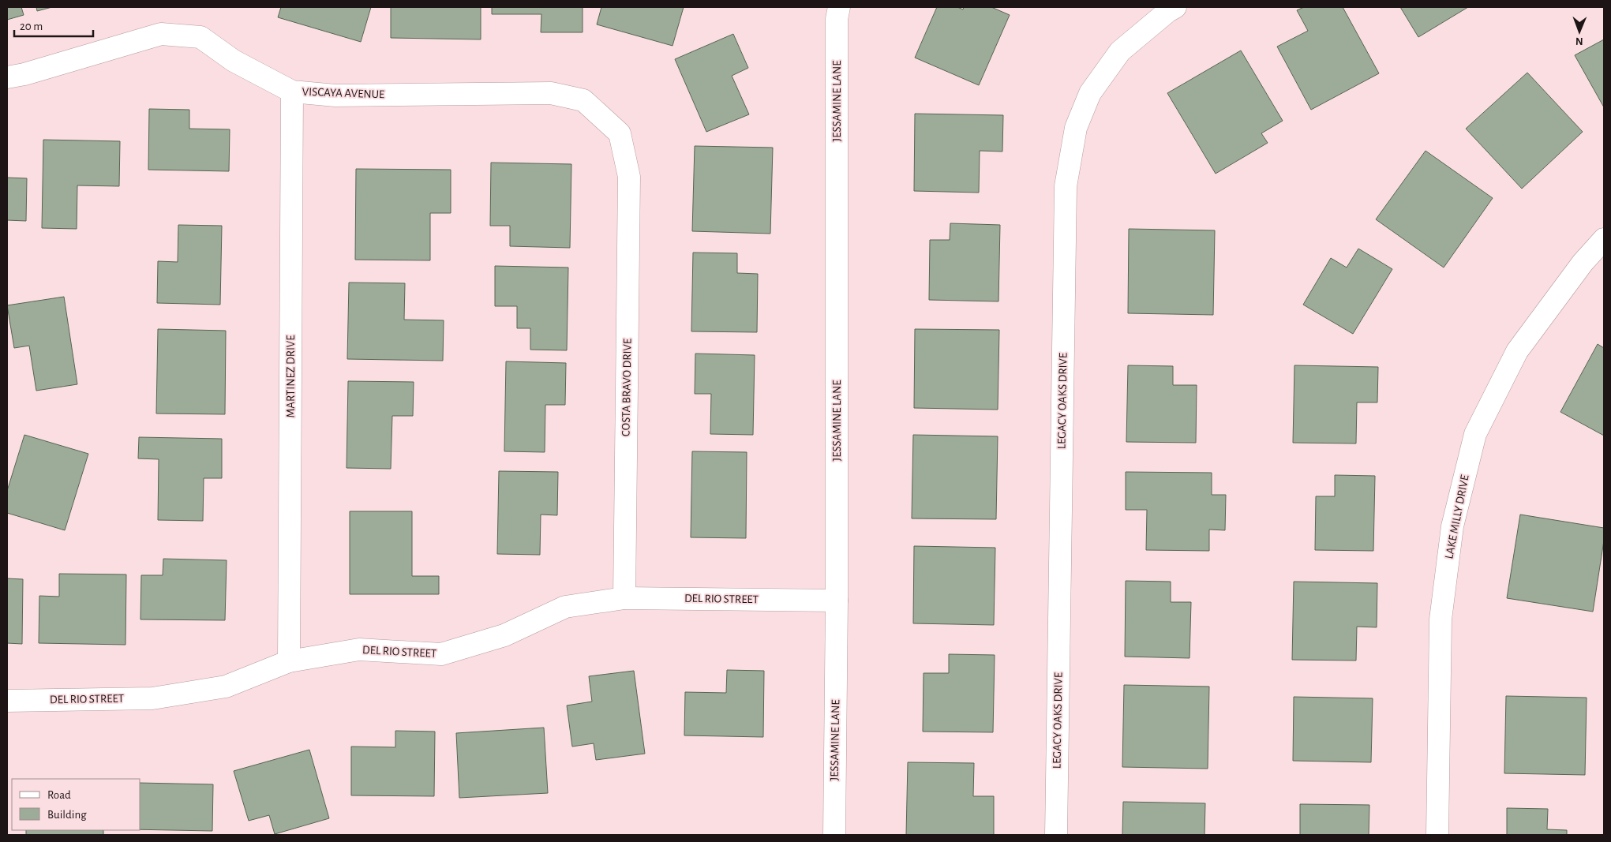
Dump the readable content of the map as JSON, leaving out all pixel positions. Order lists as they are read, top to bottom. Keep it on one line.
{"streets":{"street":["VISCAYA AVENUE","JESSAMINE LANE","MARTINEZ DRIVE","COSTA BRAVO DRIVE","LEGACY OAKS DRIVE","LAKE MILLY DRIVE","DEL RIO STREET"]},"crossings":[["VISCAYA AVENUE","MARTINEZ DRIVE"],["VISCAYA AVENUE","COSTA BRAVO DRIVE"],["JESSAMINE LANE","DEL RIO STREET"],["MARTINEZ DRIVE","DEL RIO STREET"],["COSTA BRAVO DRIVE","DEL RIO STREET"]],"legend":["Road","Building"],"scale_bar":"20 m","north":"bottom"}
